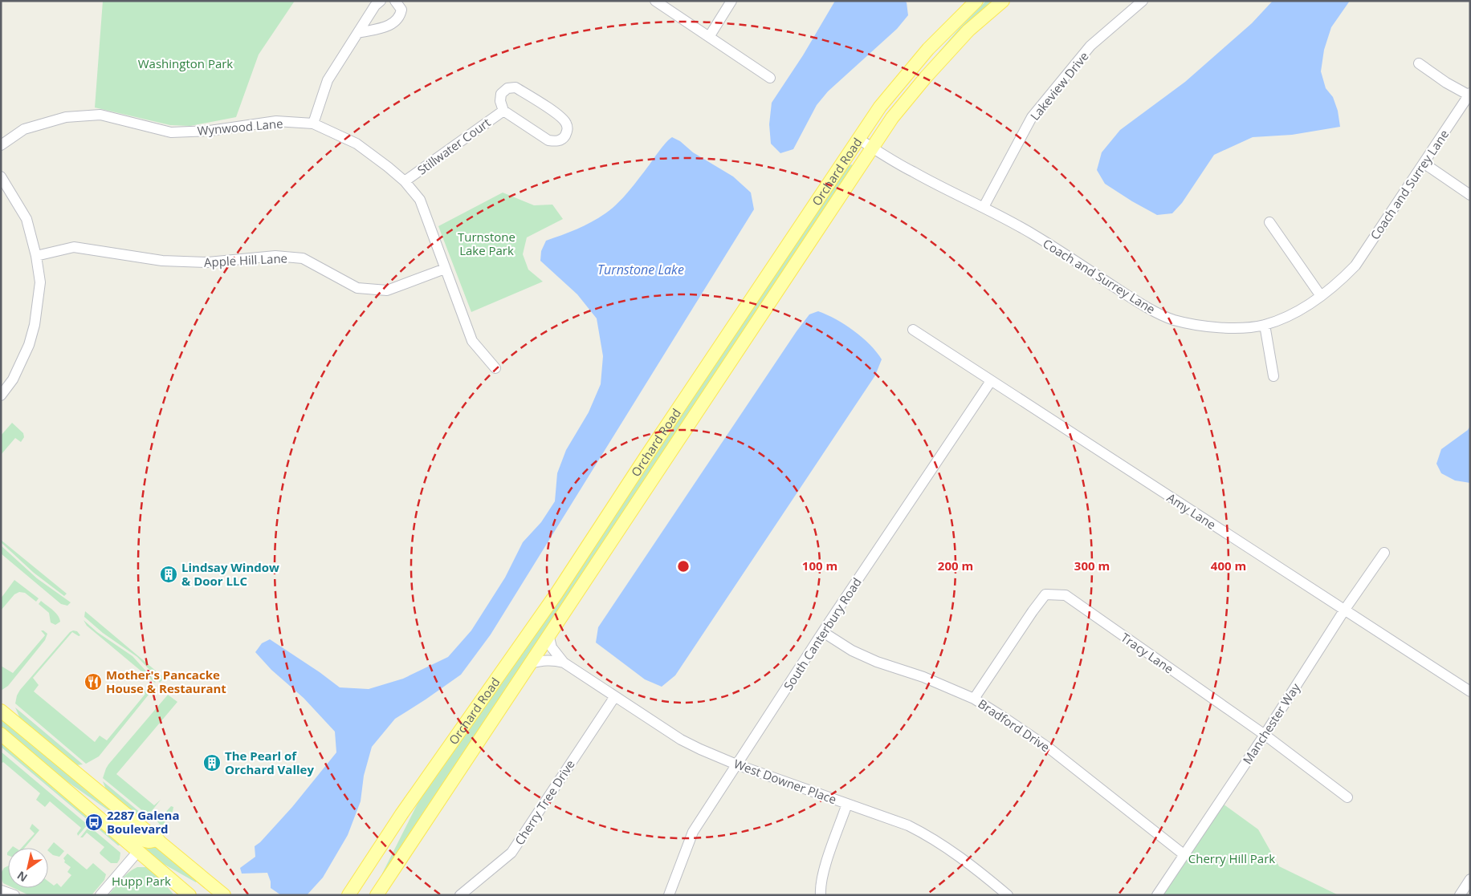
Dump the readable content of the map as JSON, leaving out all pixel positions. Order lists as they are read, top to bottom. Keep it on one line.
{"streets":{"main road":["Orchard Road"],"street":["Lakeview Drive","Wynwood Lane","Stillwater Court","Coach and Surrey Lane","Apple Hill Lane","Amy Lane","South Canterbury Road","Tracy Lane","Manchester Way","Bradford Drive","West Downer Place","Cherry Tree Drive"]},"crossings":[["Lakeview Drive","Coach and Surrey Lane"],["Wynwood Lane","Stillwater Court"],["Wynwood Lane","Apple Hill Lane"],["Orchard Road","Coach and Surrey Lane"],["Orchard Road","West Downer Place"],["Amy Lane","South Canterbury Road"],["Amy Lane","Manchester Way"],["South Canterbury Road","Bradford Drive"],["South Canterbury Road","West Downer Place"],["Tracy Lane","Manchester Way"],["Tracy Lane","Bradford Drive"],["Manchester Way","Bradford Drive"],["West Downer Place","Cherry Tree Drive"]],"water":["Turnstone Lake"],"parks":["Washington Park","Turnstone Lake Park","Cherry Hill Park","Hupp Park"],"places":{"building":["Lindsay Window & Door LLC","The Pearl of Orchard Valley"],"restaurant":["Mother's Pancacke House & Restaurant"],"bus stop":["2287 Galena Boulevard"]},"north":"bottom left","rings":["100 m","200 m","300 m","400 m"]}
